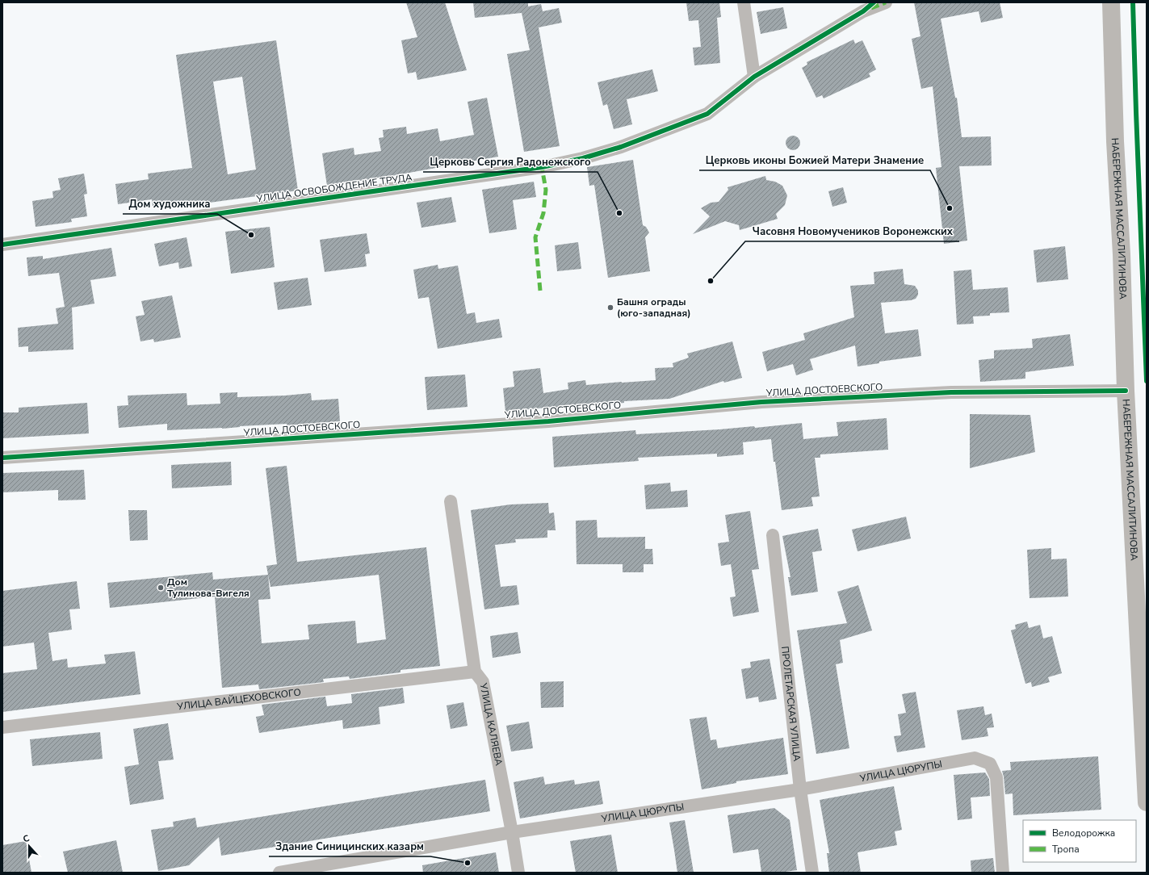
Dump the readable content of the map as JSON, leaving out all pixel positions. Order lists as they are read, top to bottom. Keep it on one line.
{"streets":{"main road":["НАБЕРЕЖНАЯ МАССАЛИТИНОВА"],"street":["УЛИЦА ОСВОБОЖДЕНИЕ ТРУДА","УЛИЦА ДОСТОЕВСКОГО","УЛИЦА ВАЙЦЕХОВСКОГО","ПРОЛЕТАРСКАЯ УЛИЦА","УЛИЦА КАЛЯЕВА","УЛИЦА ЦЮРУПЫ"]},"crossings":[["НАБЕРЕЖНАЯ МАССАЛИТИНОВА","УЛИЦА ДОСТОЕВСКОГО"],["УЛИЦА ВАЙЦЕХОВСКОГО","УЛИЦА КАЛЯЕВА"],["ПРОЛЕТАРСКАЯ УЛИЦА","УЛИЦА ЦЮРУПЫ"],["УЛИЦА КАЛЯЕВА","УЛИЦА ЦЮРУПЫ"]],"places":["Церковь иконы Божией Матери Знамение","Церковь Сергия Радонежского","Дом художника","Часовня Новомучеников Воронежских","Башня ограды (юго-западная)","Дом Тулинова-Вигеля","Здание Синицинских казарм"],"legend":["Велодорожка","Тропа"],"north":"top"}
